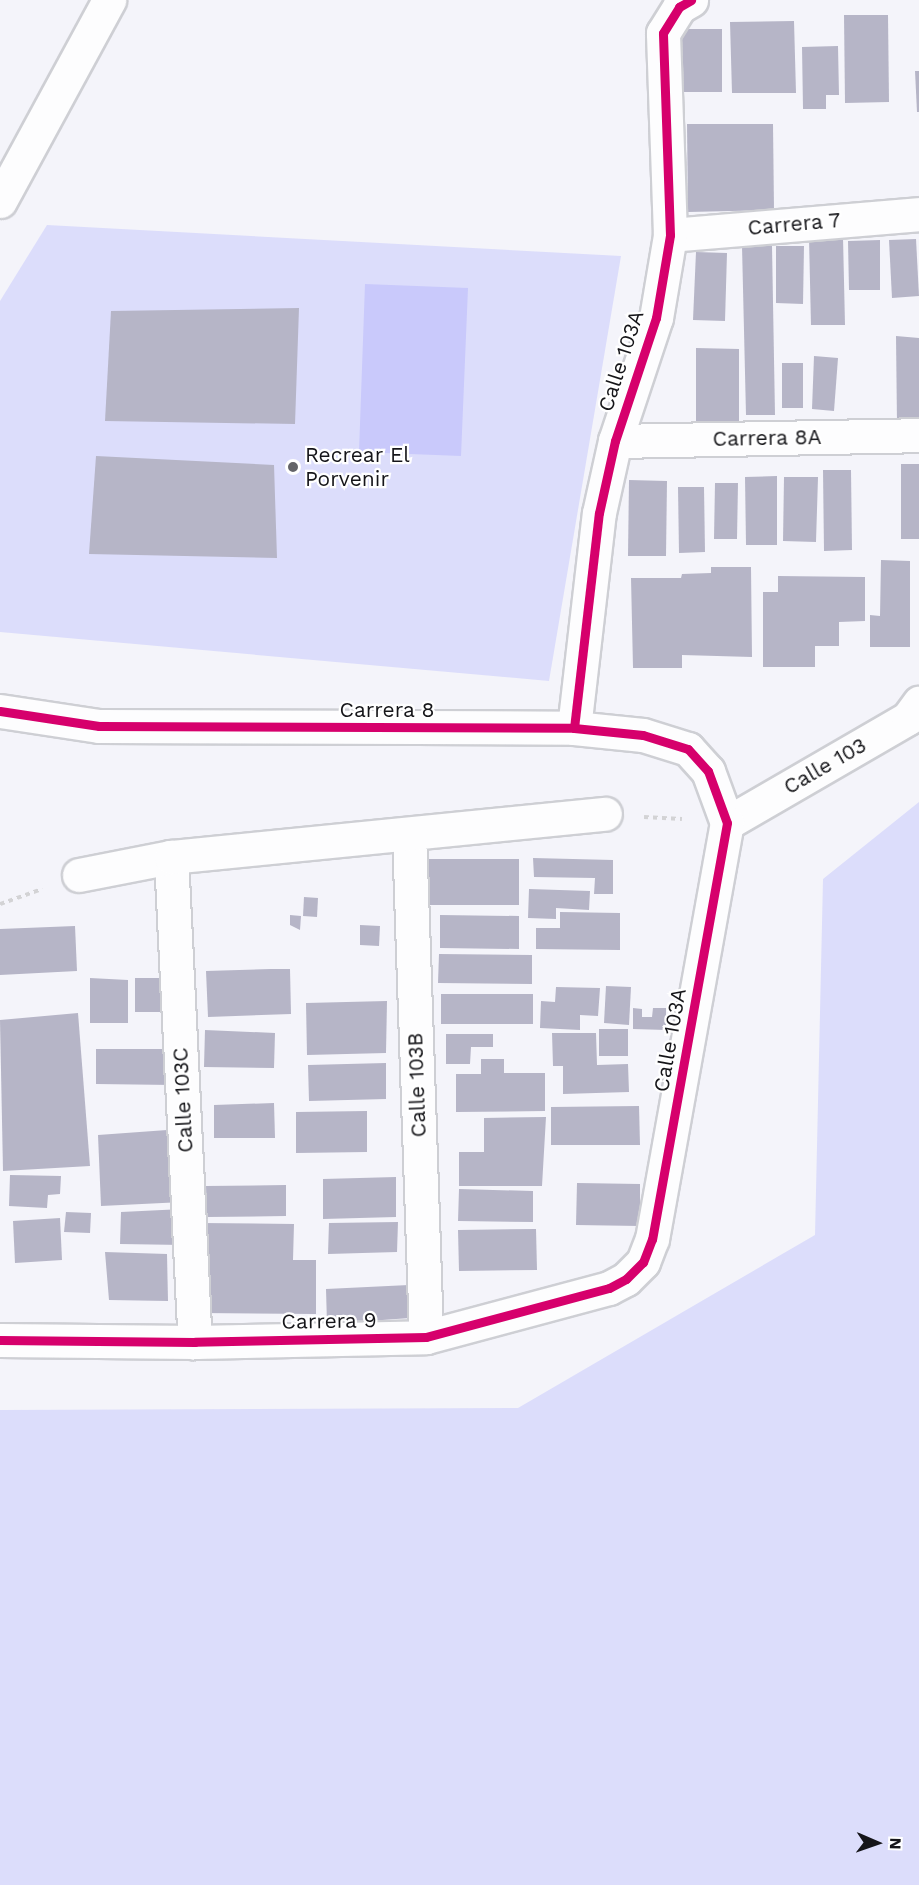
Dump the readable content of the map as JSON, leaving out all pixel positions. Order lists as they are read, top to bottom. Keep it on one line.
{"streets":{"street":["Carrera 7","Calle 103A","Carrera 8A","Carrera 8","Calle 103","Calle 103B","Calle 103C","Carrera 9"]},"crossings":[["Carrera 7","Calle 103A"],["Calle 103A","Carrera 8A"],["Calle 103A","Carrera 8"],["Calle 103A","Calle 103"],["Calle 103A","Carrera 9"],["Carrera 8","Calle 103"],["Calle 103B","Carrera 9"],["Calle 103C","Carrera 9"]],"places":["Recrear El Porvenir"],"north":"right"}
